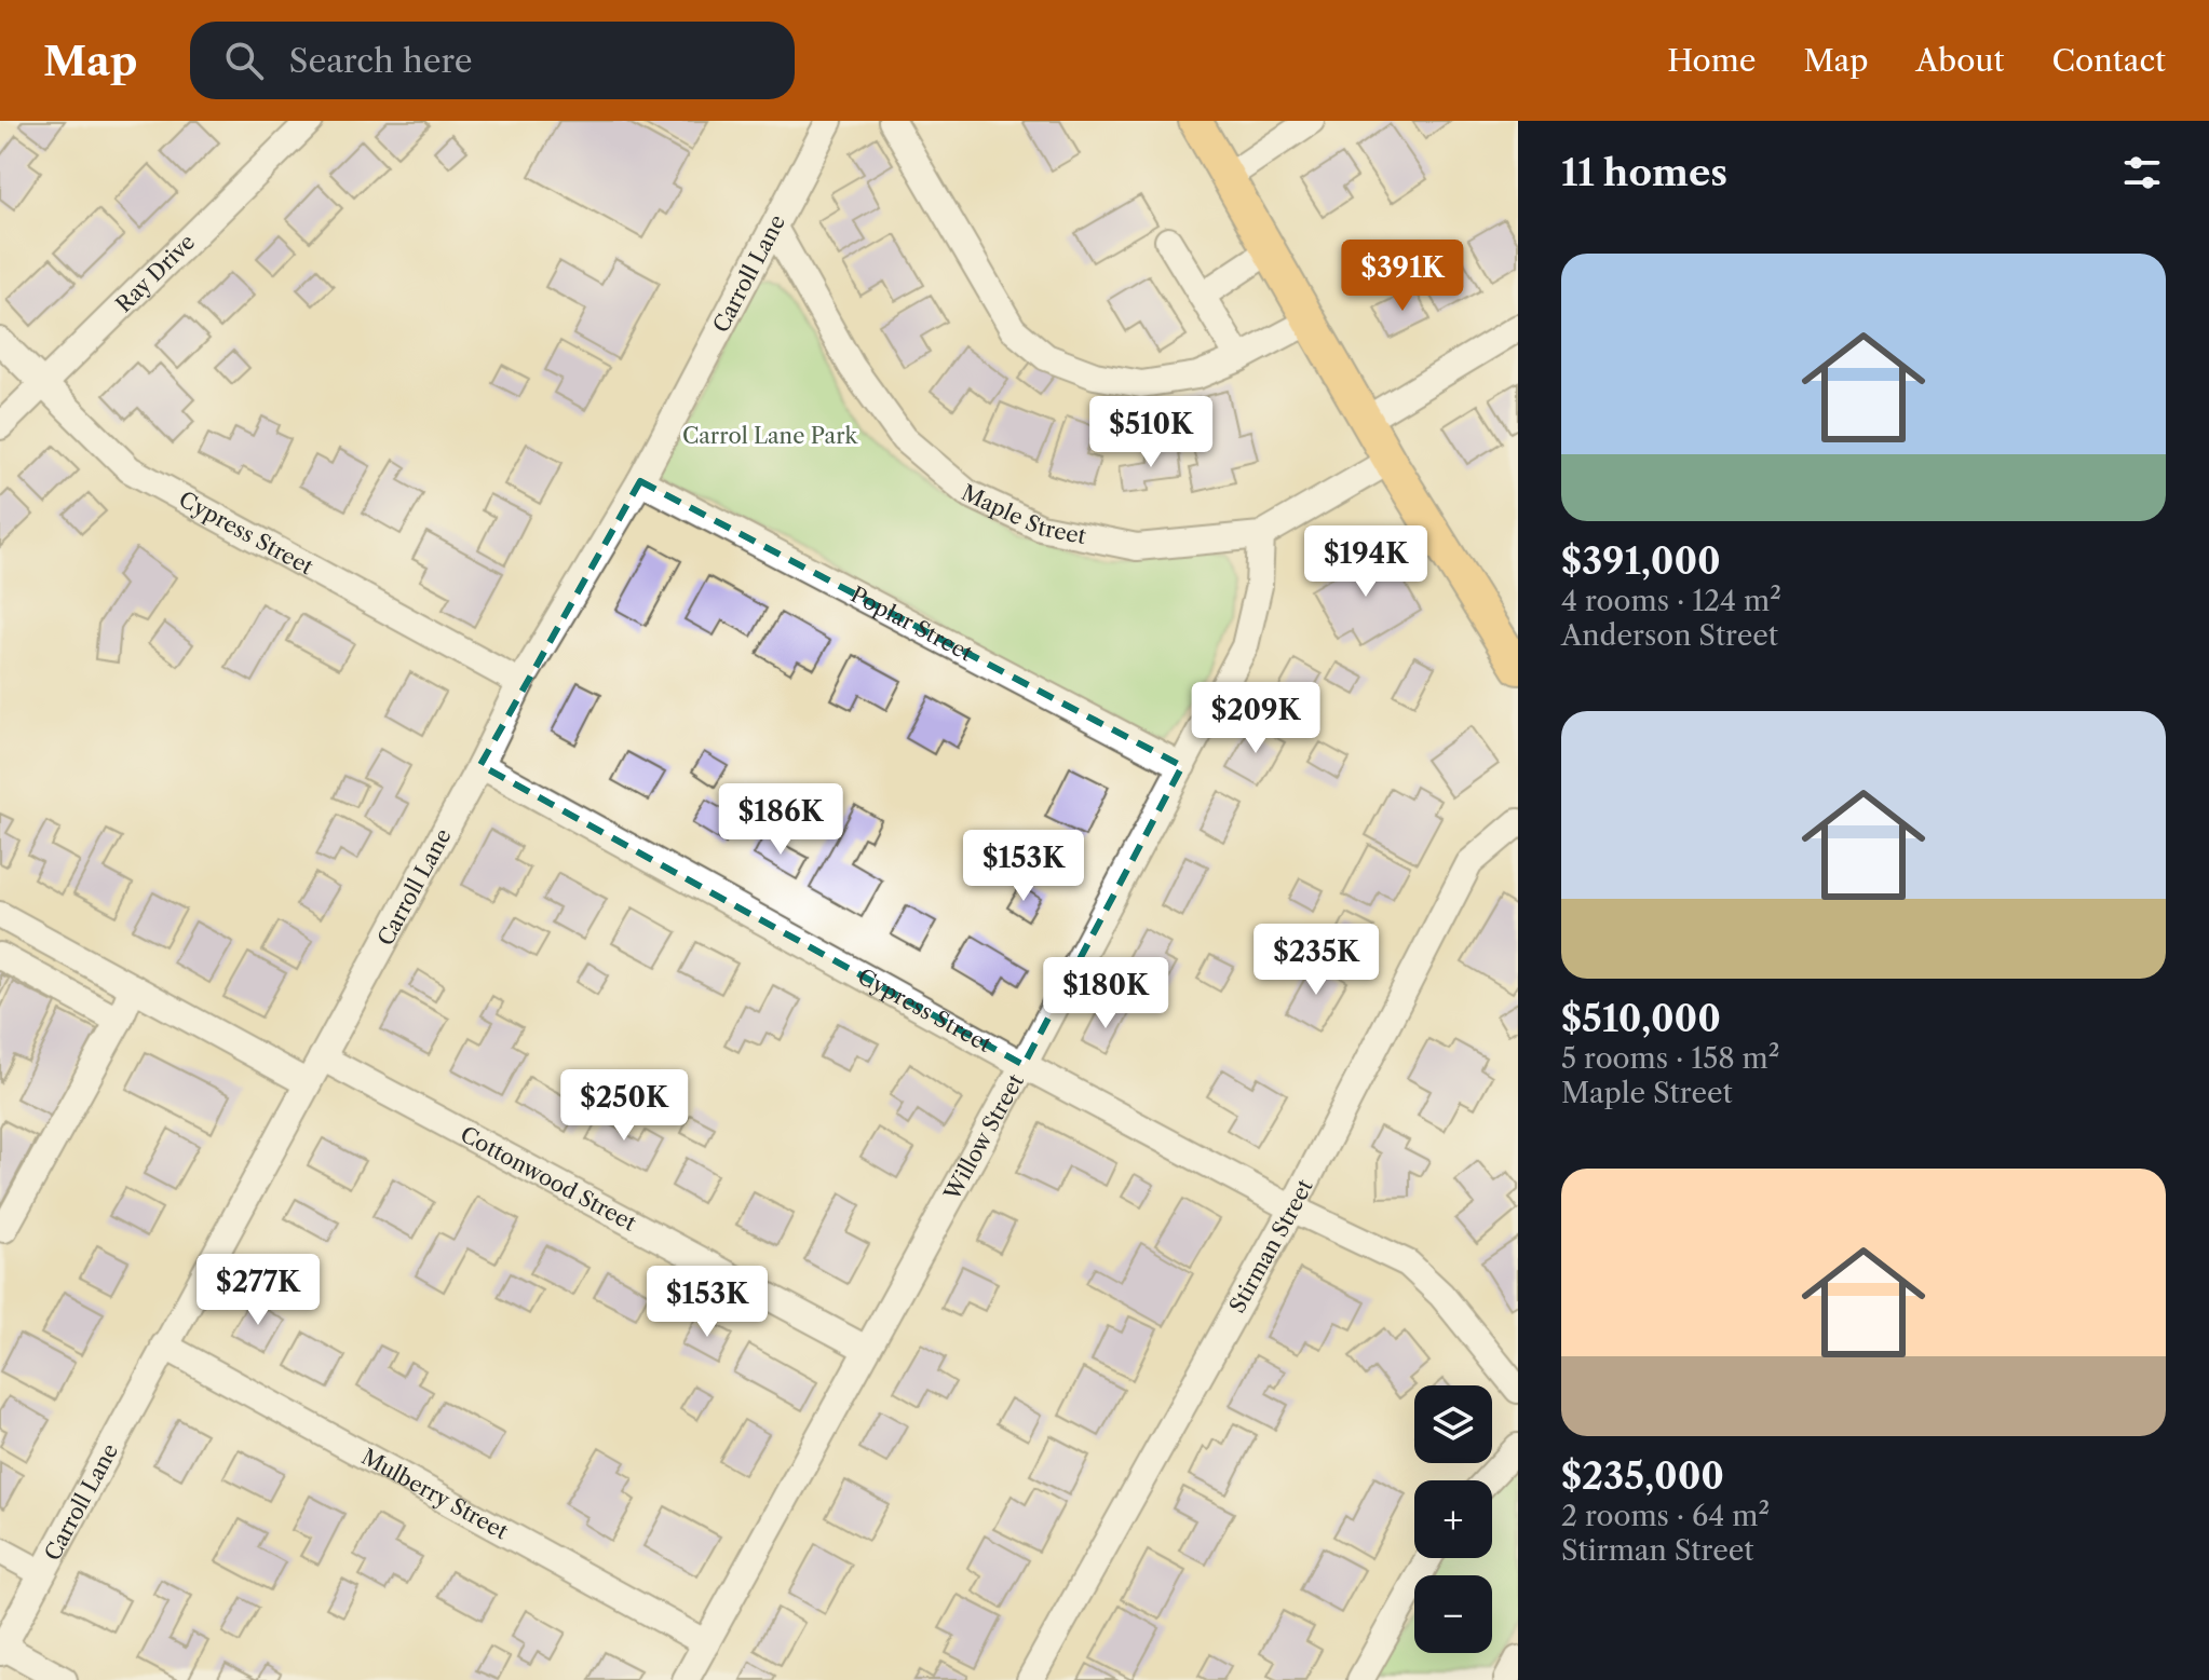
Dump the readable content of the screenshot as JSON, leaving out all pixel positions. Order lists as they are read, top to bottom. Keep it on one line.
{"streets":{"street":["Ray Drive","Carroll Lane","Maple Street","Cypress Street","Poplar Street","Willow Street","Cottonwood Street","Stirman Street","Mulberry Street"]},"crossings":[["Ray Drive","Cypress Street"],["Carroll Lane","Maple Street"],["Carroll Lane","Cypress Street"],["Carroll Lane","Poplar Street"],["Carroll Lane","Cottonwood Street"],["Carroll Lane","Mulberry Street"],["Maple Street","Willow Street"],["Cypress Street","Willow Street"],["Cypress Street","Stirman Street"],["Poplar Street","Willow Street"],["Willow Street","Cottonwood Street"],["Willow Street","Mulberry Street"]],"parks":["Carrol Lane Park"],"page":{"header":"Map","search":"Search here","nav":["Home","Map","About","Contact"],"heading":"11 homes","list":[{"name":"$391,000","note":"4 rooms · 124 m² · Anderson Street"},{"name":"$510,000","note":"5 rooms · 158 m² · Maple Street"},{"name":"$235,000","note":"2 rooms · 64 m² · Stirman Street"}],"price":["$391K","$510K","$194K","$209K","$186K","$153K","$235K","$180K","$250K","$277K","$153K"],"map_buttons":["+","−"]}}
